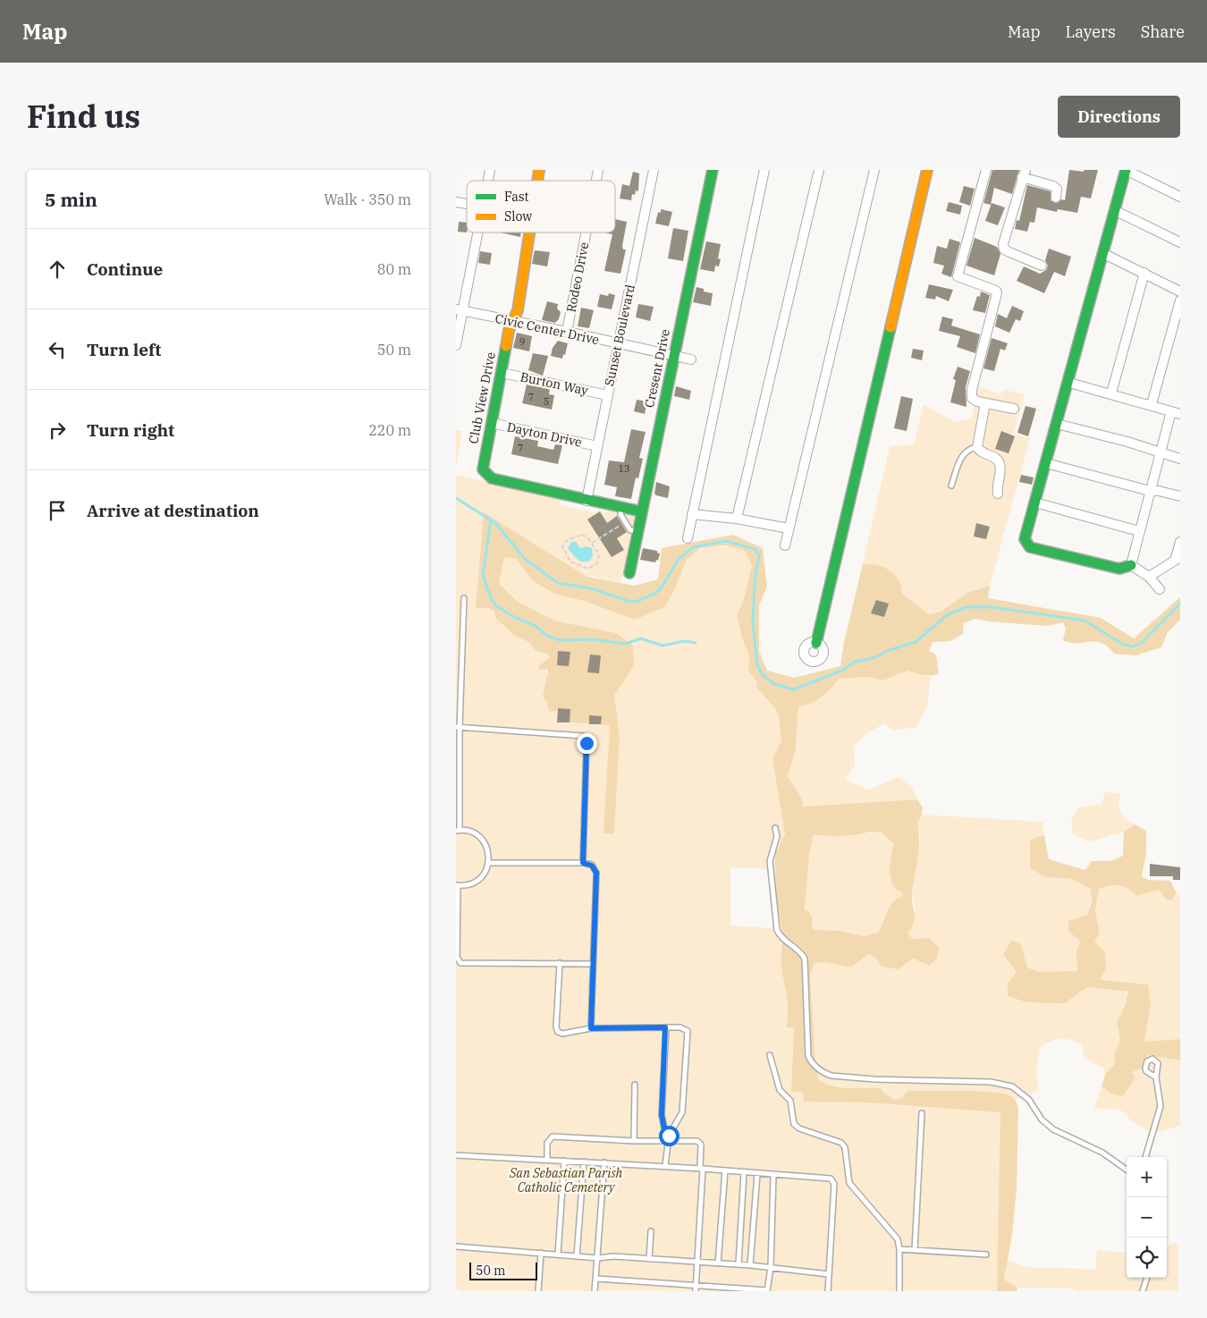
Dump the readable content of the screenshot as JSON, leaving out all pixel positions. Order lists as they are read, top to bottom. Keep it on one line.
{"streets":{"street":["Rodeo Drive","Civic Center Drive","Sunset Boulevard","Cresent Drive","Burton Way","Club View Drive","Dayton Drive"]},"crossings":[["Rodeo Drive","Civic Center Drive"],["Civic Center Drive","Sunset Boulevard"],["Civic Center Drive","Cresent Drive"],["Civic Center Drive","Club View Drive"],["Sunset Boulevard","Burton Way"],["Sunset Boulevard","Club View Drive"],["Sunset Boulevard","Dayton Drive"],["Cresent Drive","Club View Drive"],["Burton Way","Club View Drive"],["Club View Drive","Dayton Drive"]],"parks":["San Sebastian Parish Catholic Cemetery"],"house_numbers":["9","7","5","7","13"],"legend":["Fast","Slow"],"scale_bar":"50 m","page":{"header":"Map","nav":["Map","Layers","Share"],"title":"Find us","buttons":"Directions","heading":["5 min","Walk · 350 m"],"list":[["Continue","80 m"],["Turn left","50 m"],["Turn right","220 m"],"Arrive at destination"],"map_buttons":["+","−"],"scale":"50 m"}}
